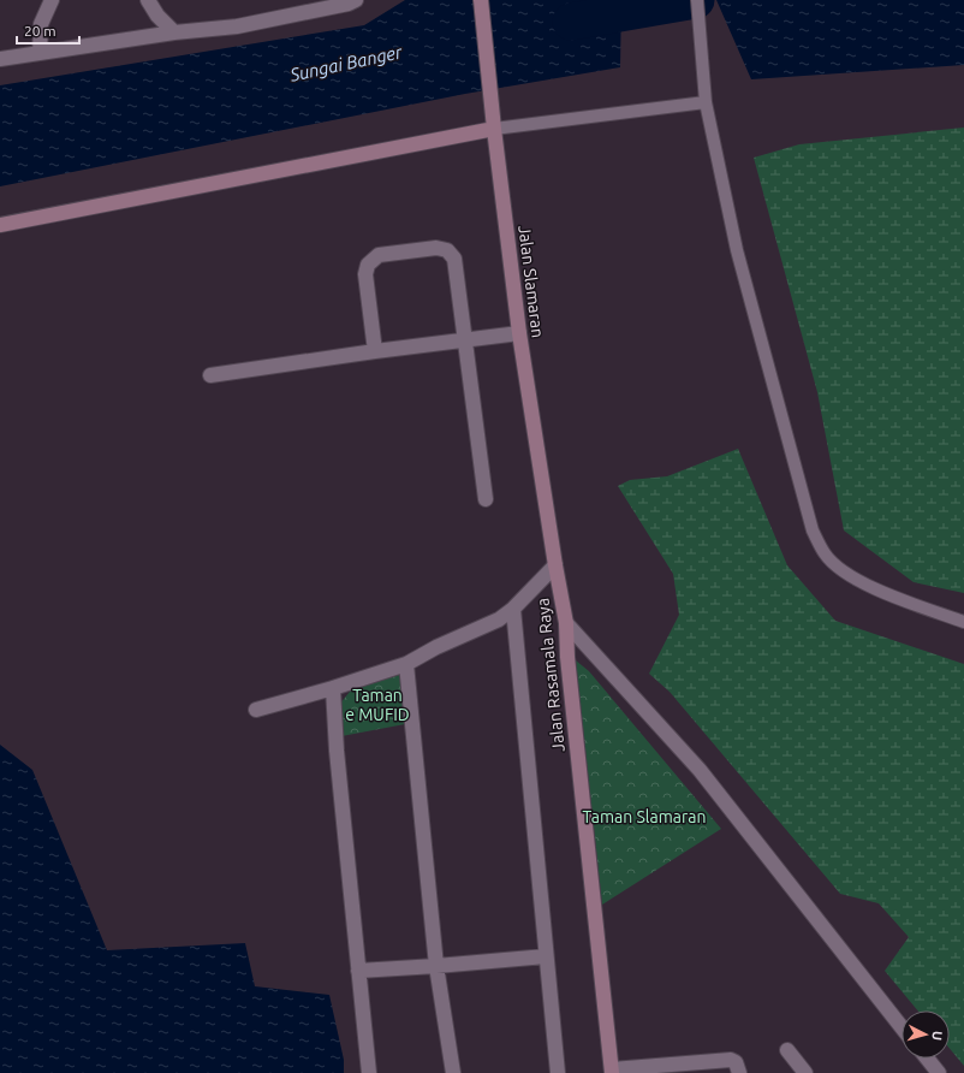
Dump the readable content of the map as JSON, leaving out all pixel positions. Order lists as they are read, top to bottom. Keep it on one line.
{"streets":{"street":["Jalan Slamaran","Jalan Rasamala Raya"]},"crossings":[["Jalan Slamaran","Jalan Rasamala Raya"]],"water":["Sungai Banger"],"parks":["Taman e MUFID","Taman Slamaran"],"scale_bar":"20 m","north":"right"}
